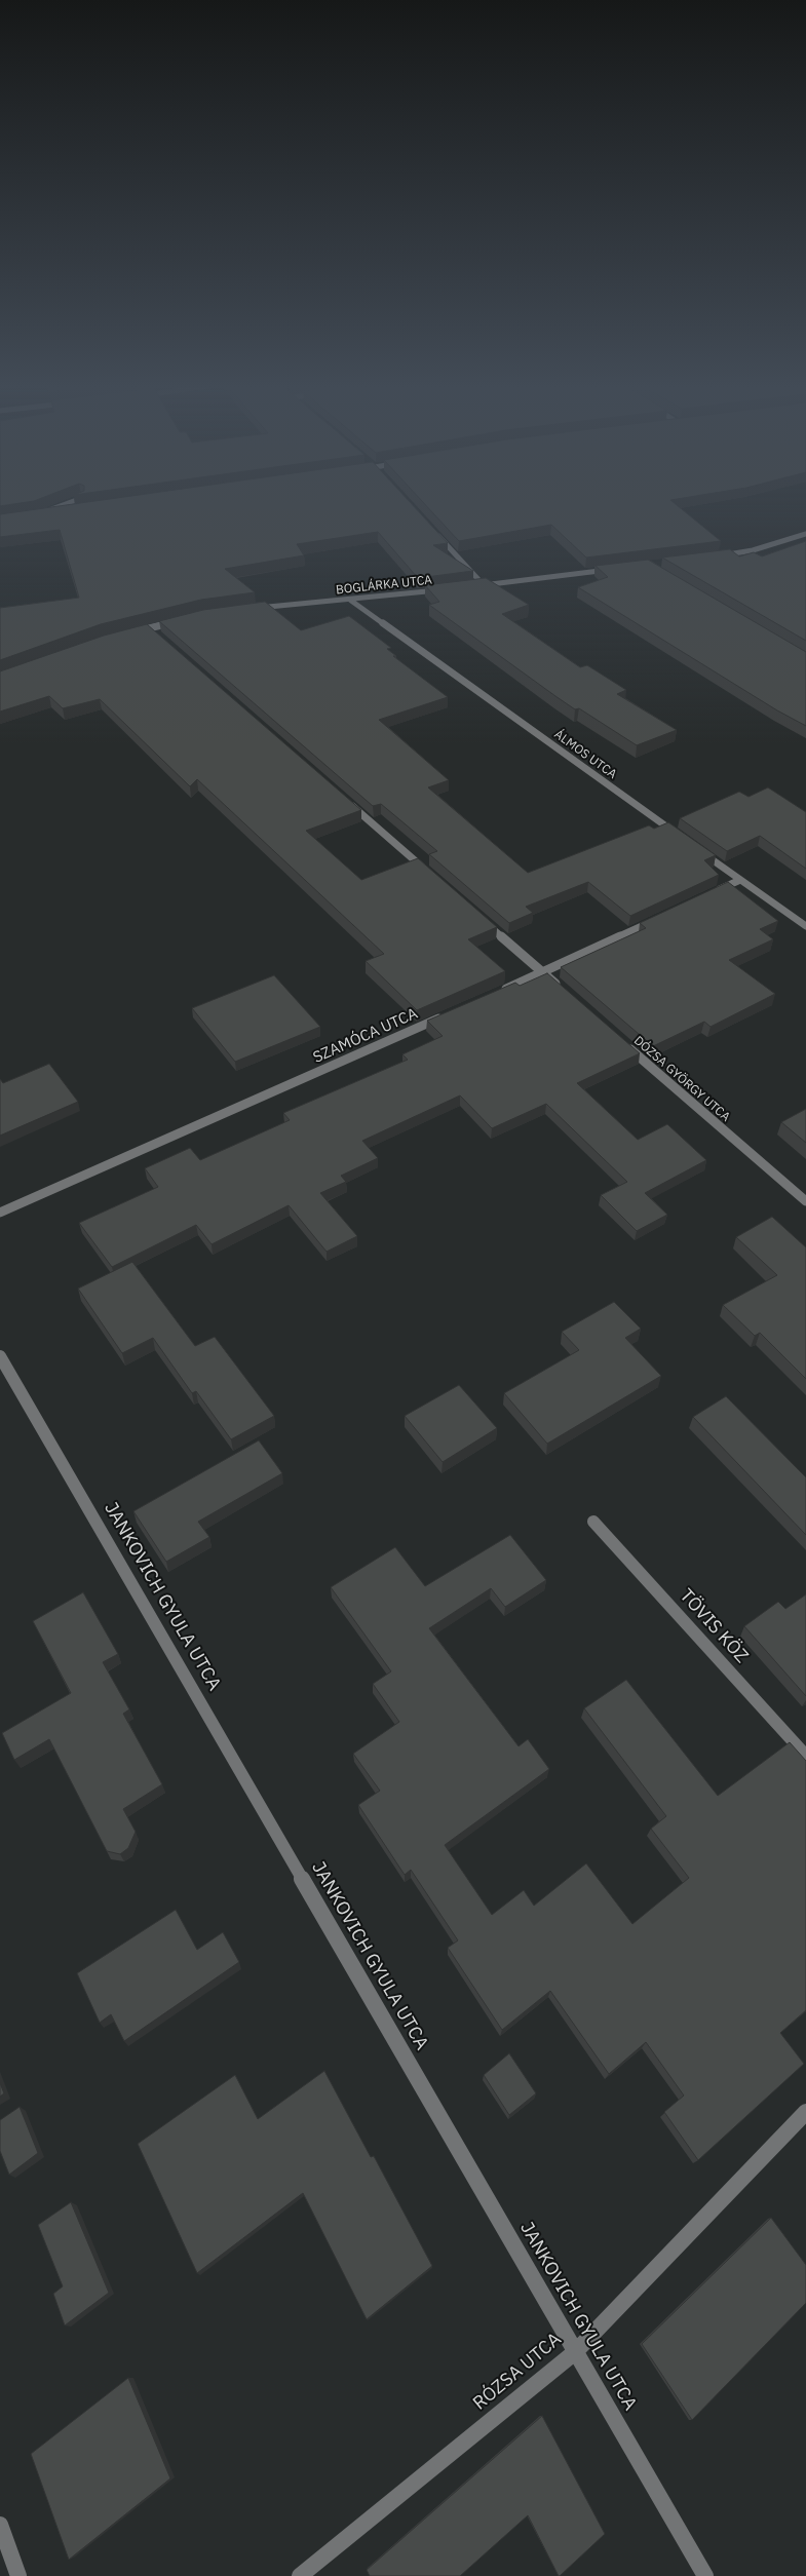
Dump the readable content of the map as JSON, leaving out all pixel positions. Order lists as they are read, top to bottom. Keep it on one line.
{"streets":{"street":["BOGLÁRKA UTCA","ÁLMOS UTCA","SZAMÓCA UTCA","DÓZSA GYÖRGY UTCA","JANKOVICH GYULA UTCA","TÖVIS KÖZ","RÓZSA UTCA"]},"crossings":[["BOGLÁRKA UTCA","ÁLMOS UTCA"],["JANKOVICH GYULA UTCA","RÓZSA UTCA"]]}
